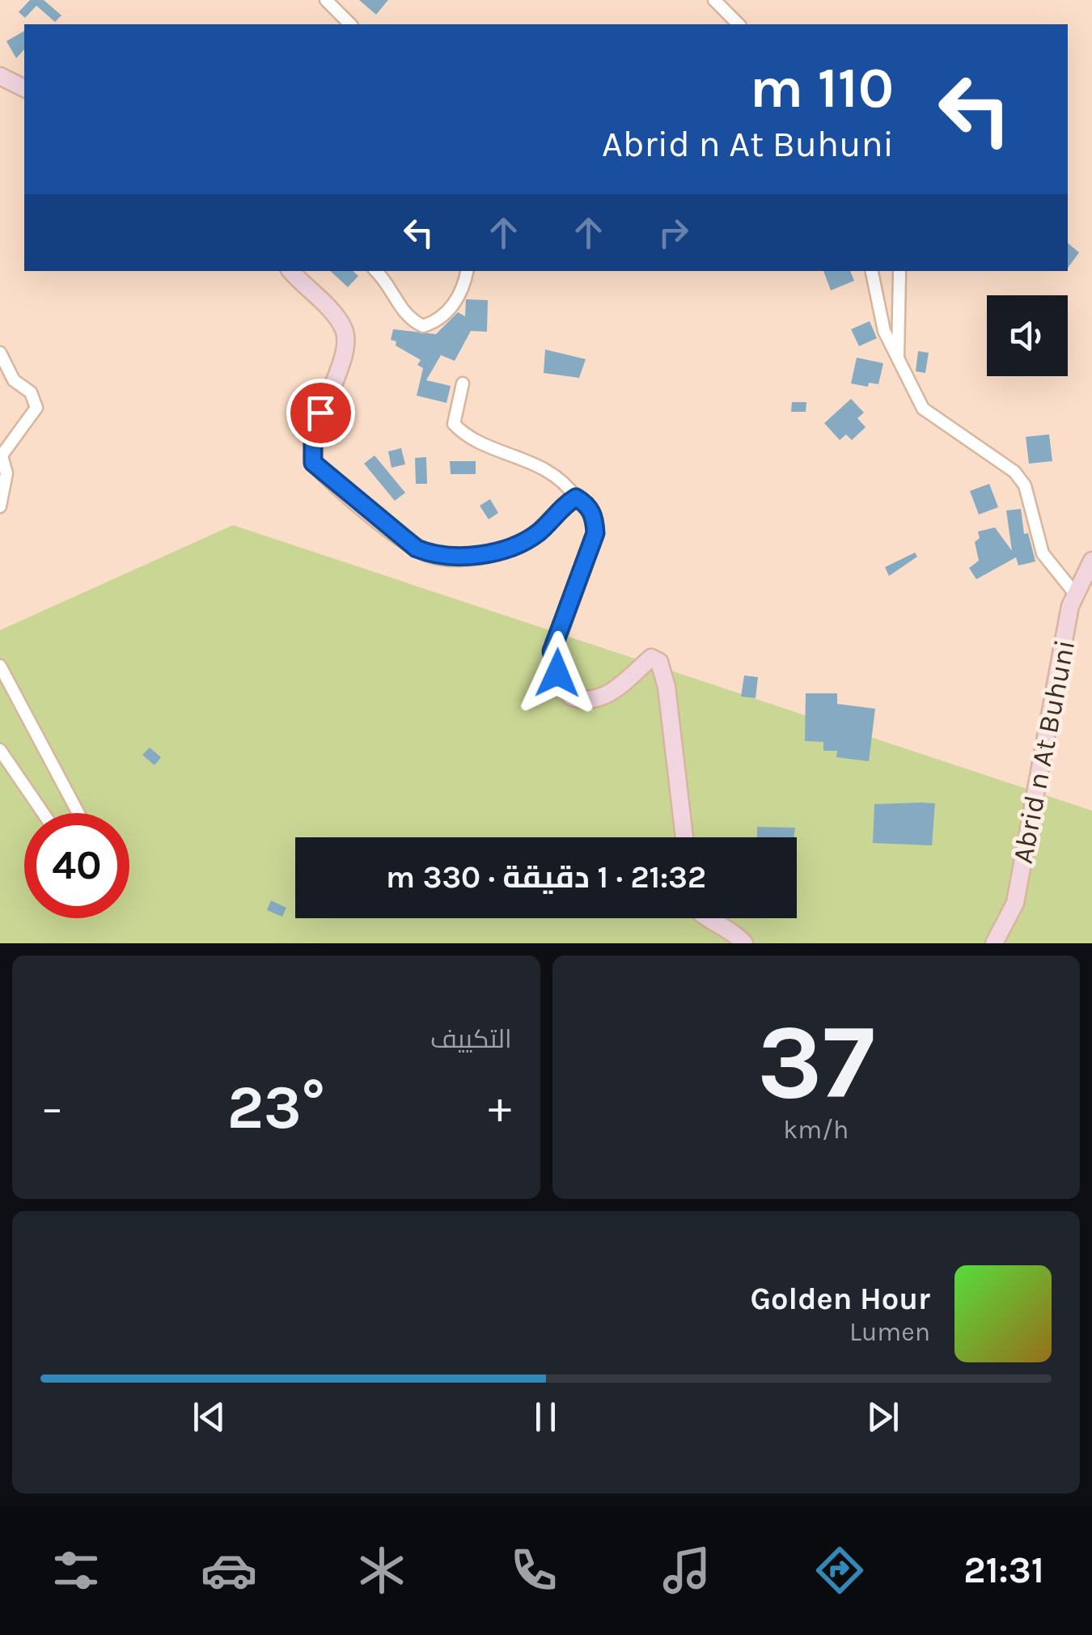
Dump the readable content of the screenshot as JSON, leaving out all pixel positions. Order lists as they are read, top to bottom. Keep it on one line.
{"streets":{"street":["Abrid n At Buhuni"]},"page":{"turn":["110 m","Abrid n At Buhuni"],"limit":"40","trip":"21:32 · 1 دقيقة · 330 m","tile":[["37","km/h"],"التكييف"],"heat":["−","23°","+"],"song":["Golden Hour","Lumen"],"tabs":"21:31"}}
